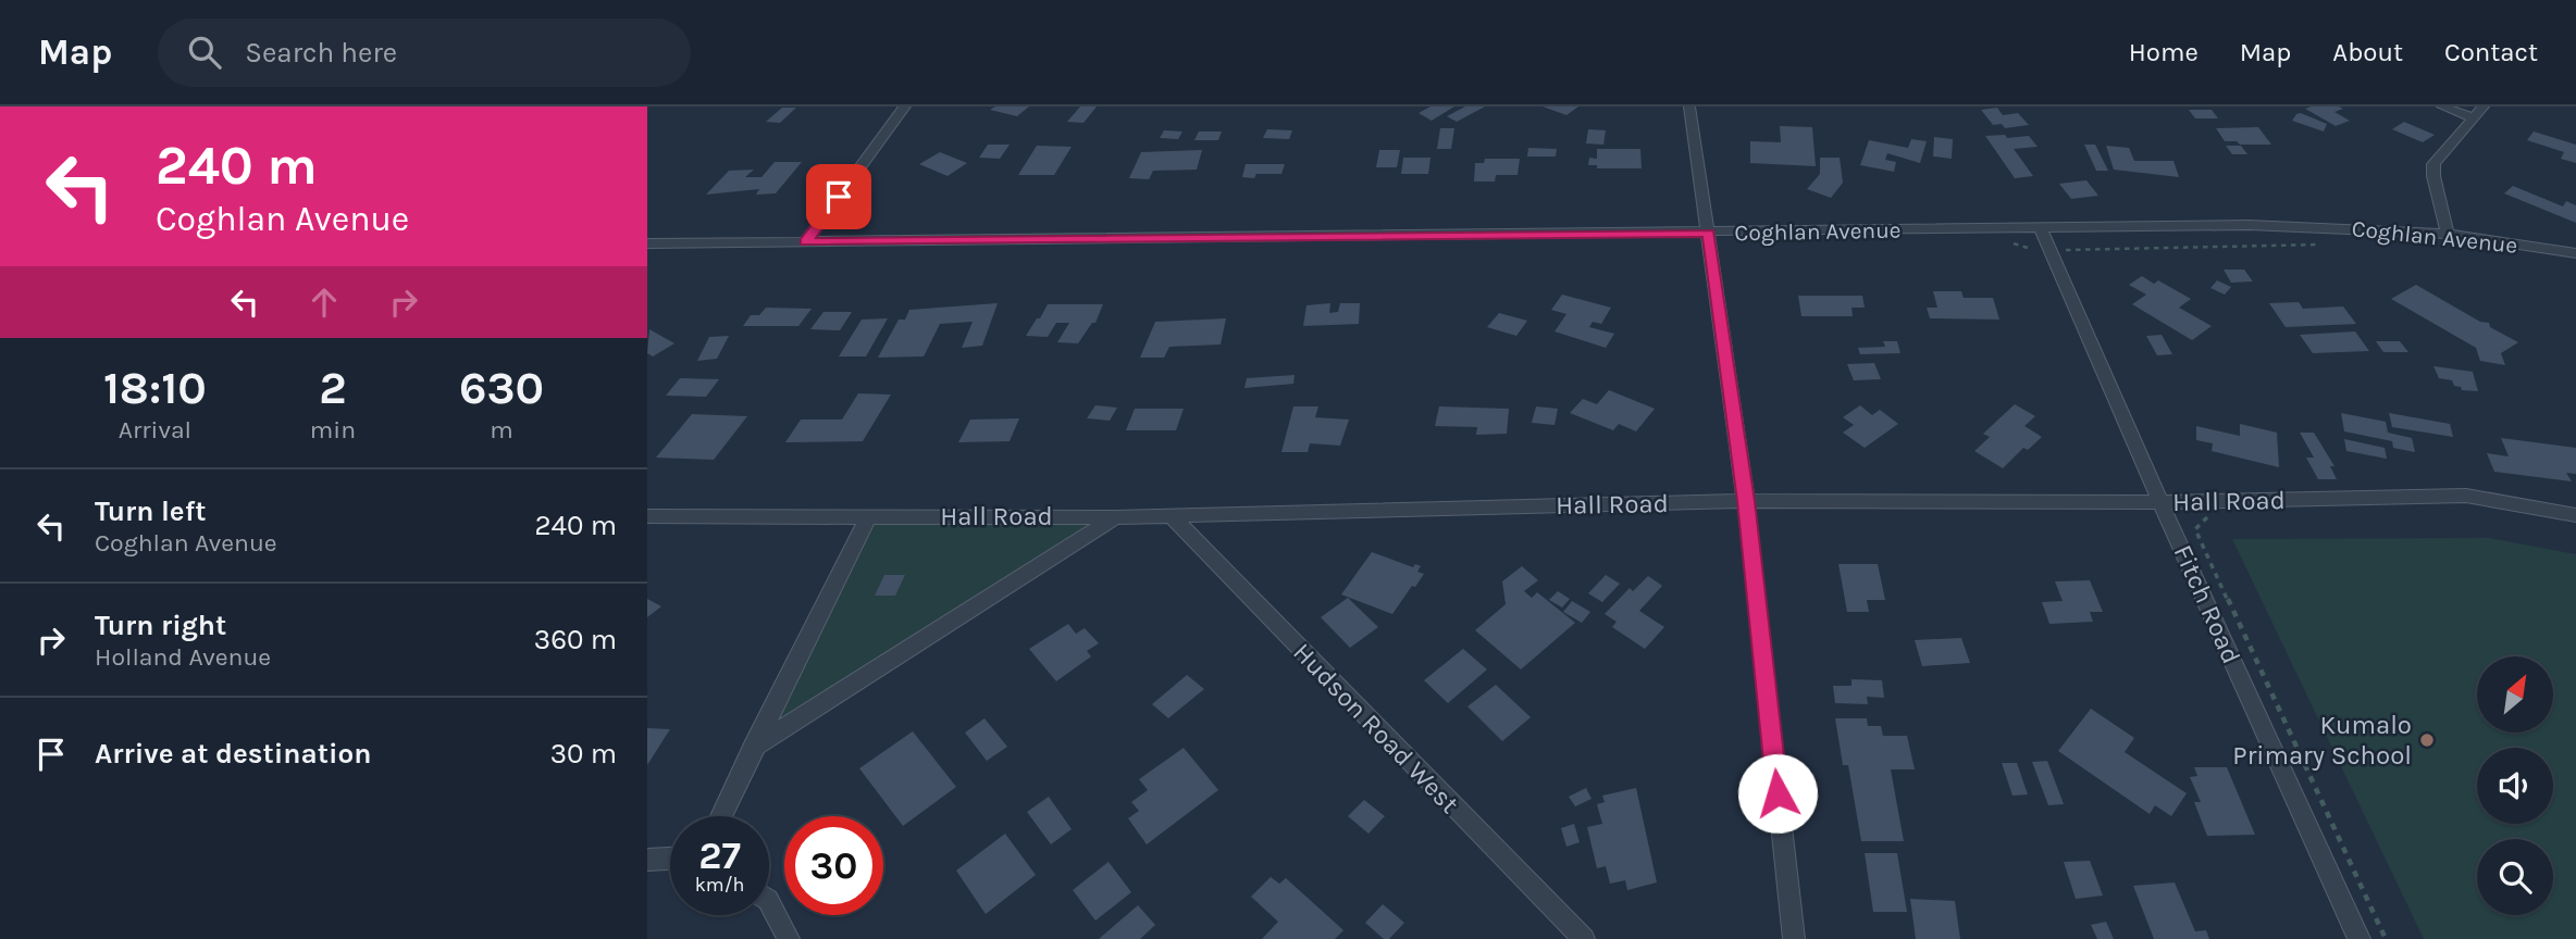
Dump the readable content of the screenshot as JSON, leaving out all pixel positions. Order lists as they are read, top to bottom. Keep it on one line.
{"streets":{"street":["Coghlan Avenue","Hall Road","Fitch Road","Hudson Road West"]},"crossings":[["Coghlan Avenue","Fitch Road"],["Hall Road","Fitch Road"],["Hall Road","Hudson Road West"]],"places":["Kumalo Primary School"],"north":"top right","page":{"header":"Map","search":"Search here","nav":["Home","Map","About","Contact"],"turn":["240 m","Coghlan Avenue"],"eta":["18:10","Arrival","2","min","630","m"],"list":[{"name":"Turn left","note":"Coghlan Avenue","value":"240 m"},{"name":"Turn right","note":"Holland Avenue","value":"360 m"},{"name":"Arrive at destination","value":"30 m"}],"speed":"27 km/h","limit":"30"}}
